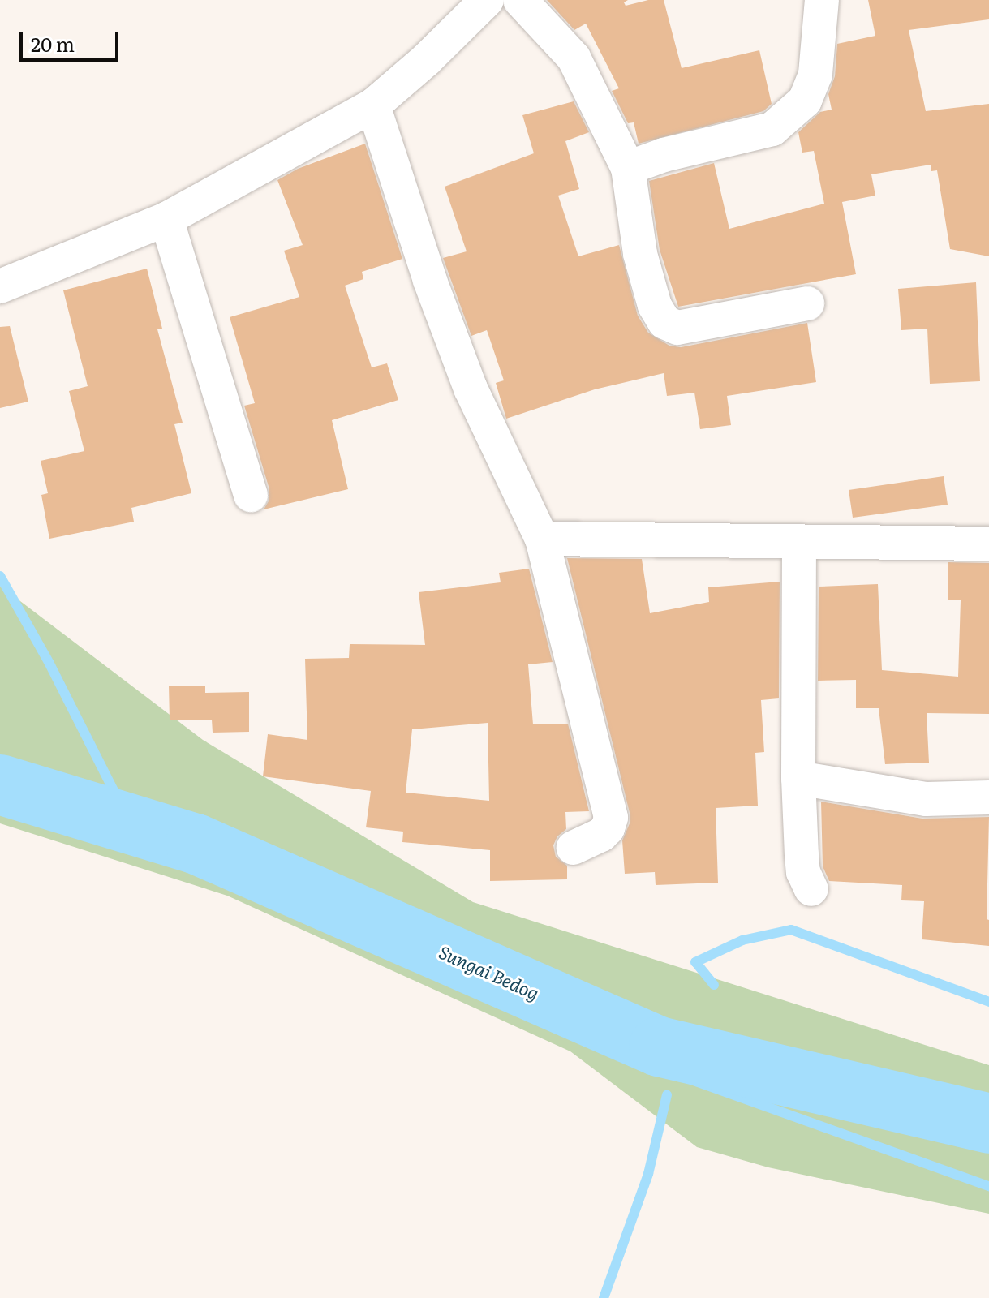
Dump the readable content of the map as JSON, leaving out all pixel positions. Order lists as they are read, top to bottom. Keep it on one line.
{"water":["Sungai Bedog"],"scale_bar":"20 m"}
